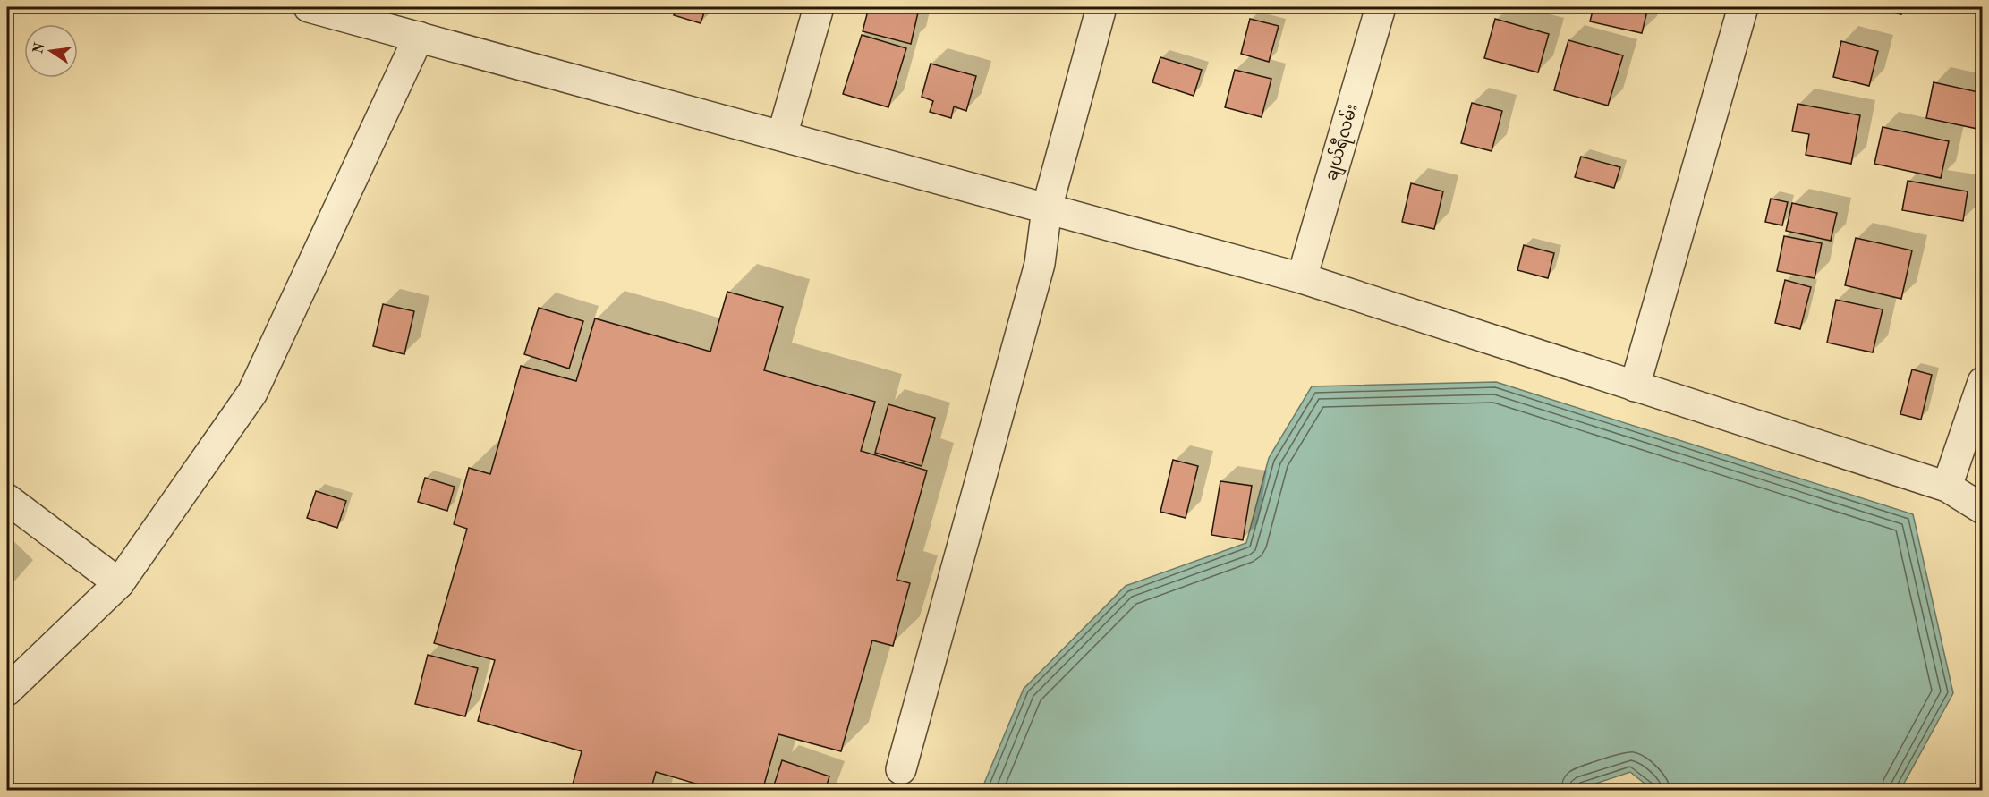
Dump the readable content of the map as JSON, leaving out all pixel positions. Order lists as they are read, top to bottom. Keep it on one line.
{"streets":{"street":["ချယ်ရီလမ်း"]},"north":"left"}
